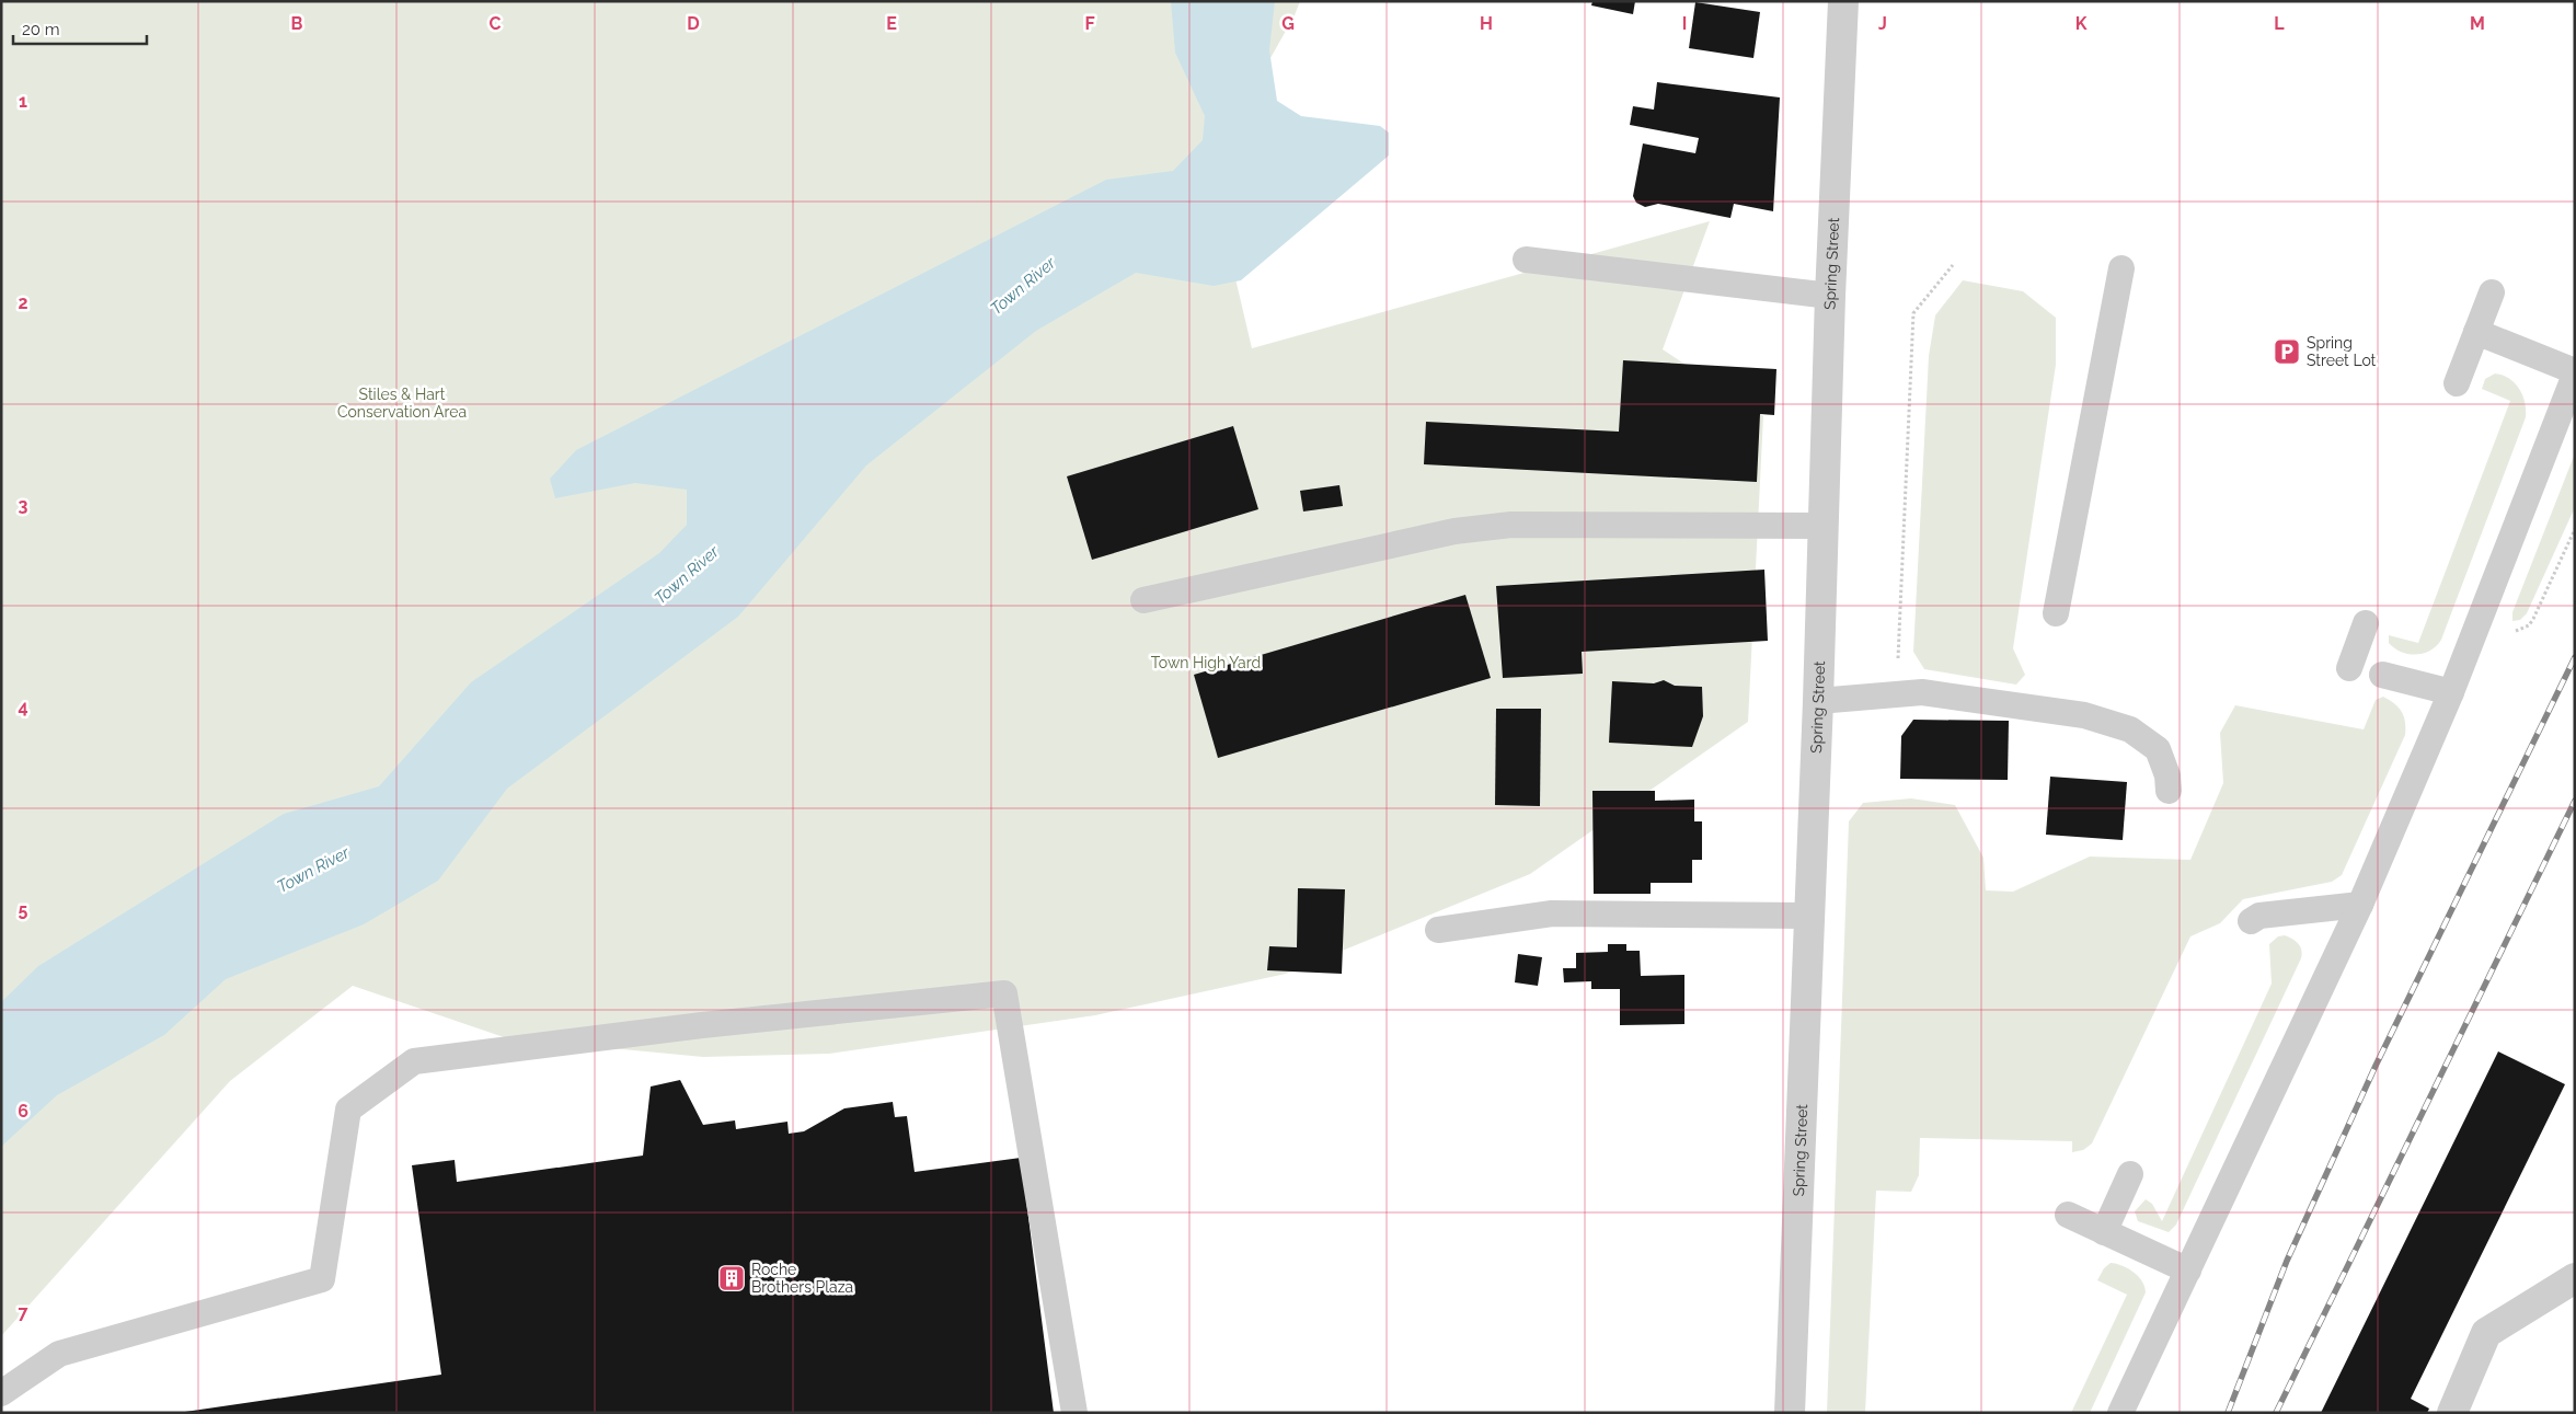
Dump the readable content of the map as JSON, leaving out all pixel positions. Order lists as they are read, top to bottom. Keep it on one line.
{"streets":{"street":["Spring Street"]},"water":["Town River"],"parks":["Stiles & Hart Conservation Area","Town High Yard"],"places":{"parking":["Spring Street Lot"],"building":["Roche Brothers Plaza"]},"scale_bar":"20 m","grid":{"columns":["B","C","D","E","F","G","H","I","J","K","L","M"],"rows":["1","2","3","4","5","6","7"]}}
